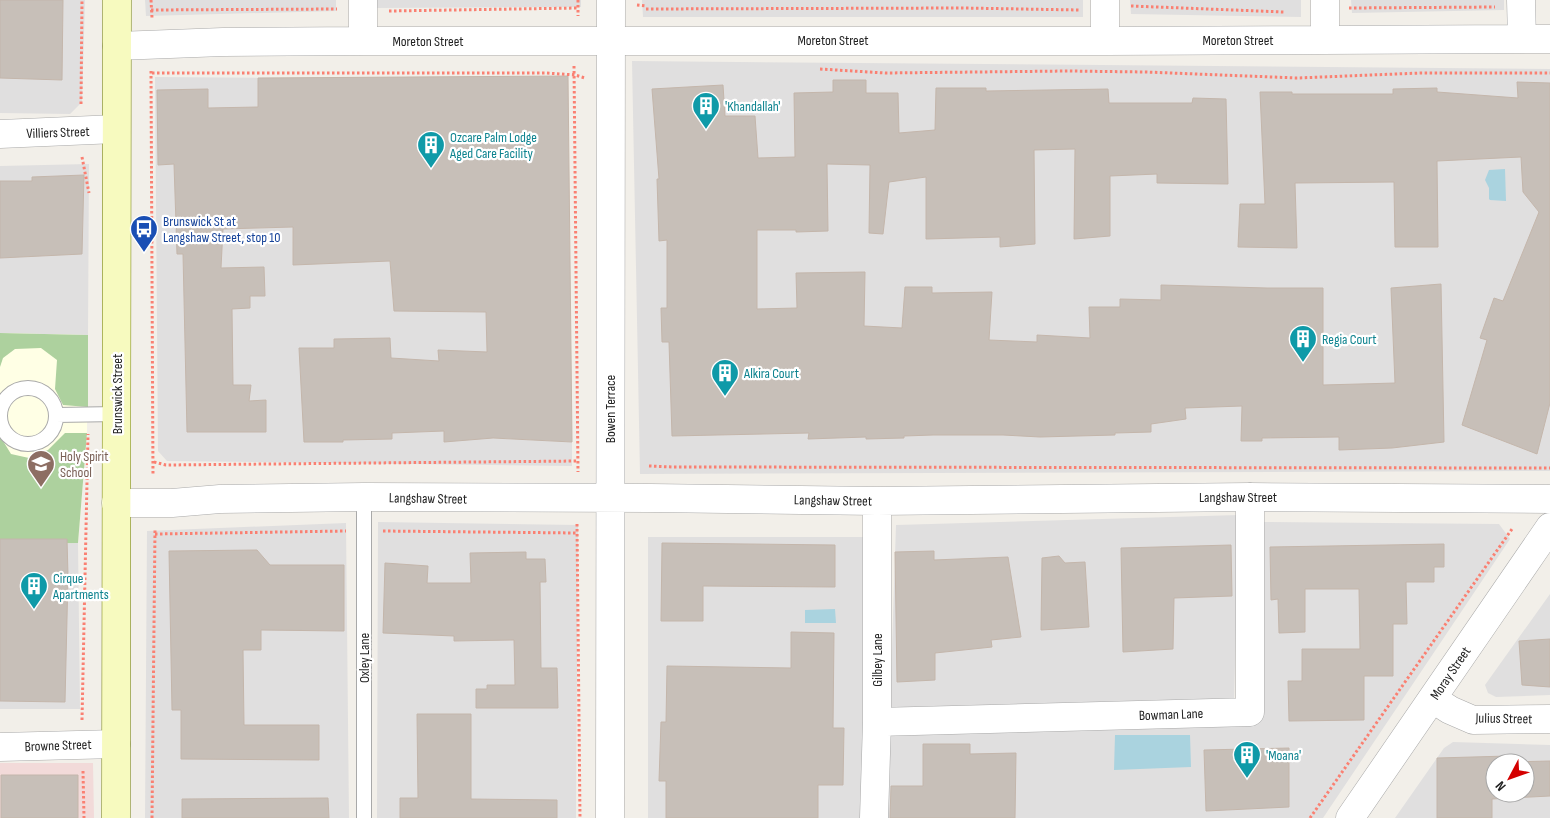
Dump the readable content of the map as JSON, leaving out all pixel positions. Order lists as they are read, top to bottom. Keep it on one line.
{"streets":{"main road":["Brunswick Street"],"street":["Moreton Street","Villiers Street","Bowen Terrace","Langshaw Street","Gilbey Lane","Moray Street","Bowman Lane","Julius Street","Browne Street"],"lane":["Oxley Lane"]},"crossings":[["Moreton Street","Brunswick Street"],["Moreton Street","Bowen Terrace"],["Villiers Street","Brunswick Street"],["Brunswick Street","Langshaw Street"],["Brunswick Street","Browne Street"],["Bowen Terrace","Langshaw Street"],["Langshaw Street","Oxley Lane"],["Langshaw Street","Gilbey Lane"],["Langshaw Street","Bowman Lane"],["Gilbey Lane","Bowman Lane"],["Moray Street","Julius Street"]],"places":{"building":["'Khandallah'","Ozcare Palm Lodge Aged Care Facility","Regia Court","Alkira Court","Cirque Apartments","'Moana'"],"bus stop":["Brunswick St at Langshaw Street, stop 10"],"school or university":["Holy Spirit School"]},"north":"bottom left"}
